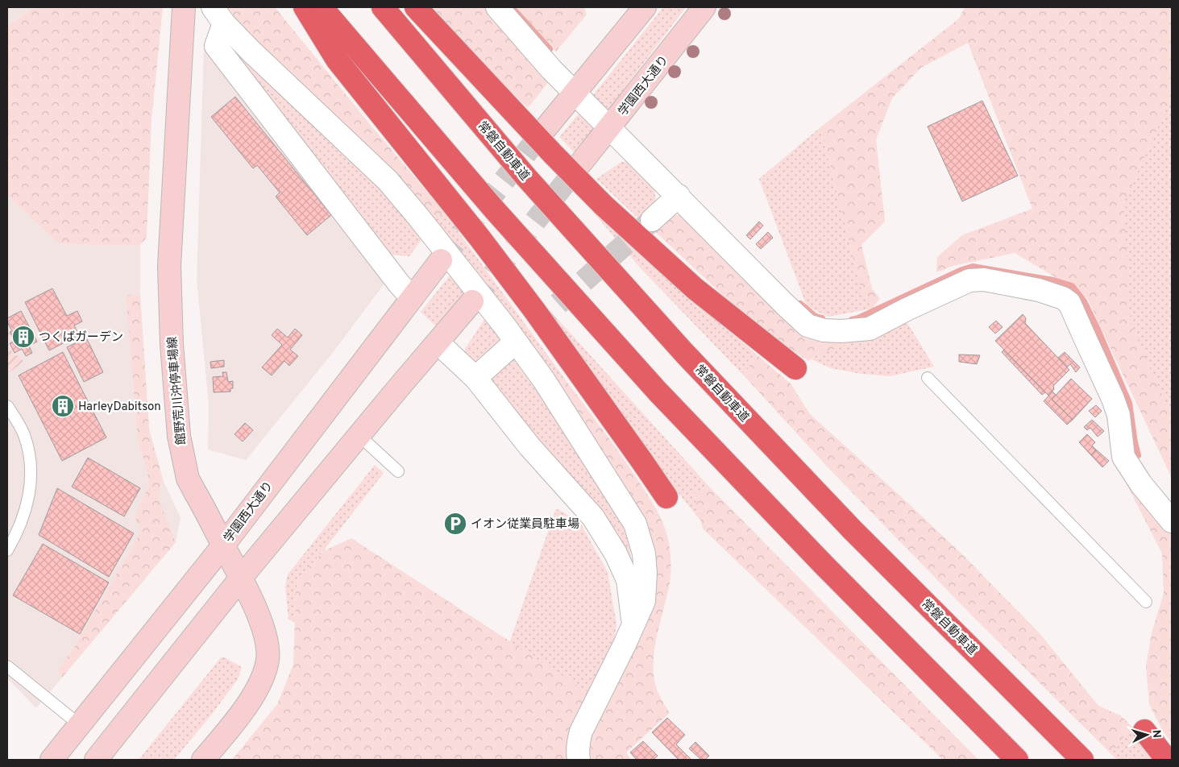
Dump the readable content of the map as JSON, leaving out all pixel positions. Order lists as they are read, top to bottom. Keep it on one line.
{"streets":{"highway":["常磐自動車道"],"main road":["学園西大通り","館野荒川沖停車場線"]},"crossings":[["学園西大通り","館野荒川沖停車場線"]],"places":{"building":["つくばガーデン","HarleyDabitson"],"parking":["イオン従業員駐車場"]},"north":"right"}
